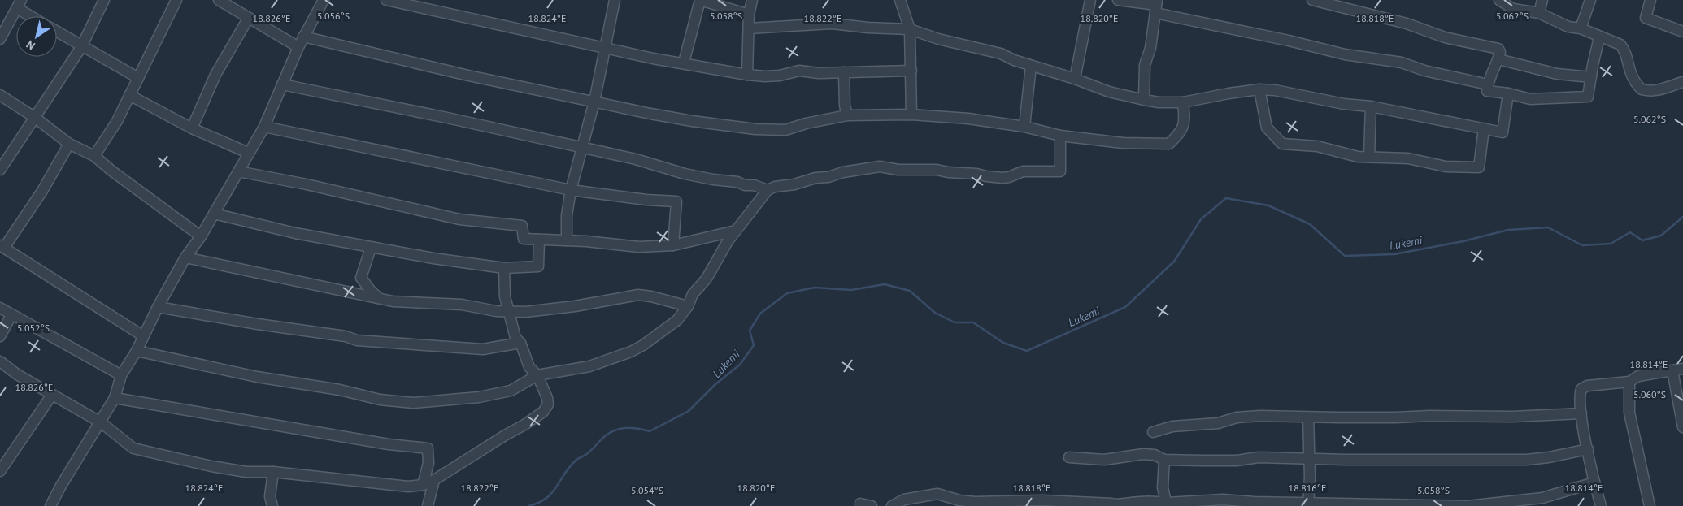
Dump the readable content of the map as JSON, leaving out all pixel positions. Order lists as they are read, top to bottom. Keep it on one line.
{"water":["Lukemi"],"north":"bottom left","coordinates":["5.056°S","5.062°S","5.058°S","18.826°E","18.824°E","18.822°E","18.820°E","18.818°E","5.052°S","18.814°E","5.060°S","18.816°E","5.054°S"]}
